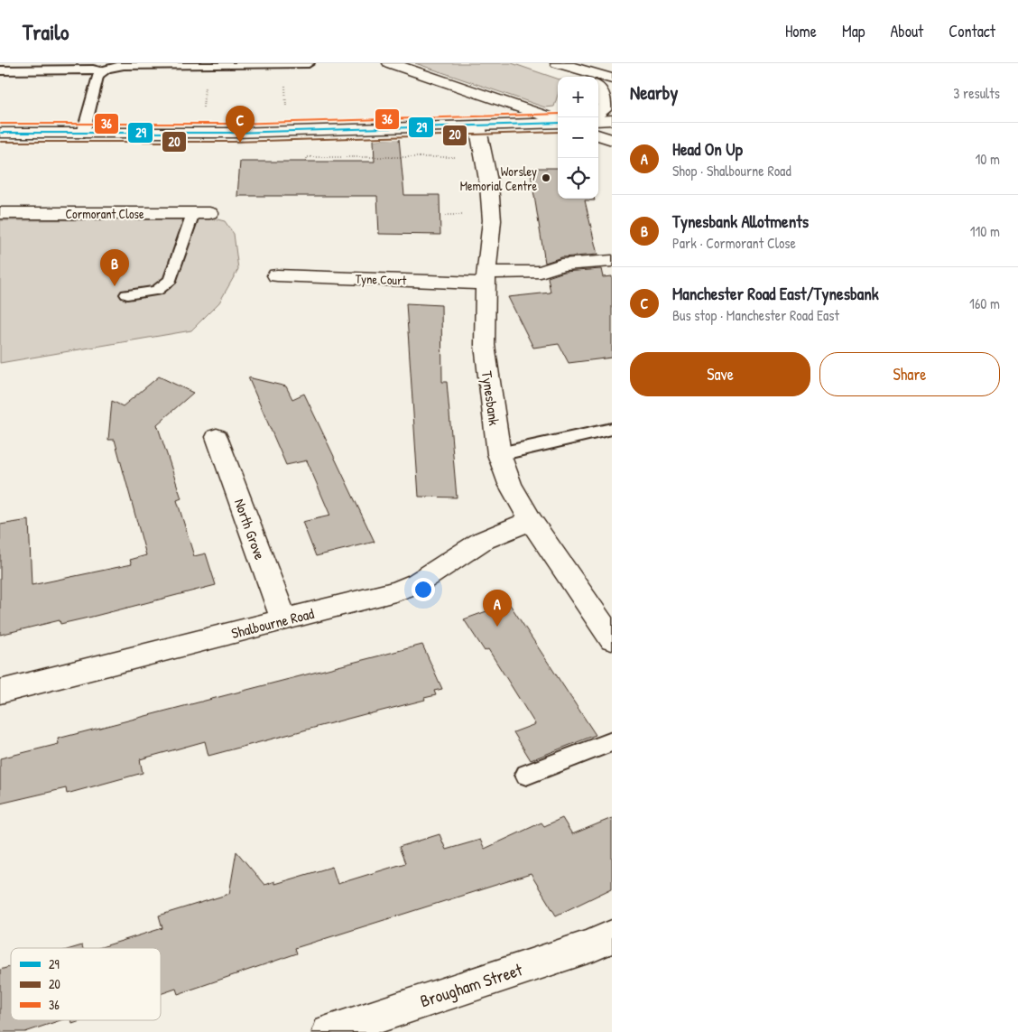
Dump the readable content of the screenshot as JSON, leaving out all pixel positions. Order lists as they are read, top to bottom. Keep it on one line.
{"streets":{"street":["Cormorant Close","Tyne Court","Tynesbank","North Grove","Shalbourne Road","Brougham Street"]},"crossings":[["Tyne Court","Tynesbank"],["Tynesbank","Shalbourne Road"],["North Grove","Shalbourne Road"]],"places":["Worsley Memorial Centre"],"lines":["transit line 36","transit line 29","transit line 20"],"legend":["29","20","36"],"page":{"header":"Trailo","nav":["Home","Map","About","Contact"],"heading":["Nearby","3 results"],"map_buttons":["+","−"],"pins":["C","B","A"],"list":[{"mark":"A","name":"Head On Up","note":"Shop · Shalbourne Road","value":"10 m"},{"mark":"B","name":"Tynesbank Allotments","note":"Park · Cormorant Close","value":"110 m"},{"mark":"C","name":"Manchester Road East/Tynesbank","note":"Bus stop · Manchester Road East","value":"160 m"}],"buttons":["Save","Share"]}}
